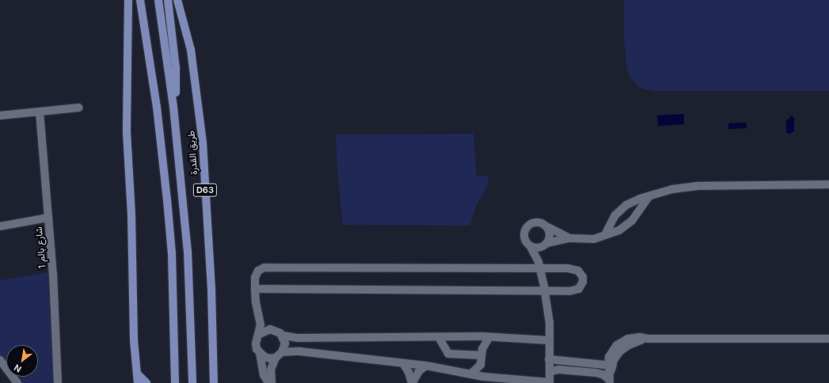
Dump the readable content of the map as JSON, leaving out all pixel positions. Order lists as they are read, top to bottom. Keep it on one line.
{"streets":{"main road":["طريق القدرة","D63"],"street":["شارع بالم 1"]},"north":"bottom left"}
